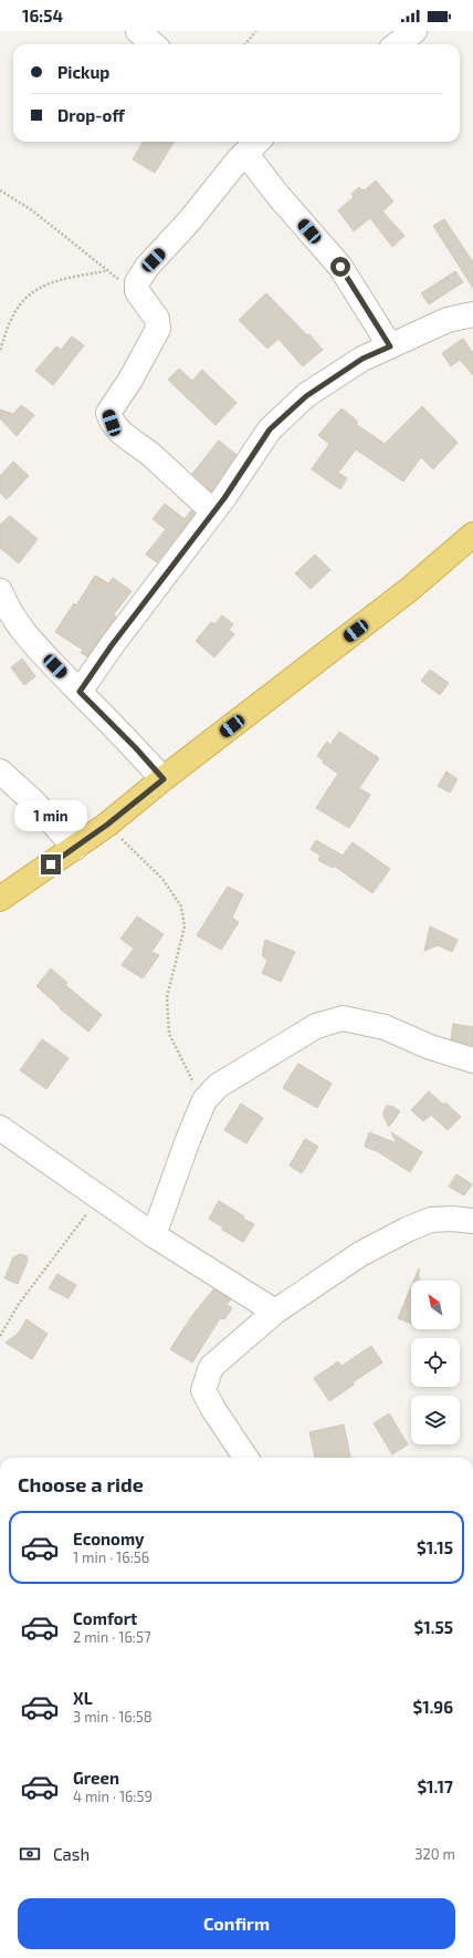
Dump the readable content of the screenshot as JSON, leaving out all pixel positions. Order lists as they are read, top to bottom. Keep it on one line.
{"north":"top left","page":{"status":"16:54","banner":["Pickup","Drop-off"],"bubble":"1 min","heading":"Choose a ride","list":[{"name":"Economy","note":"1 min · 16:56","value":"$1.15"},{"name":"Comfort","note":"2 min · 16:57","value":"$1.55"},{"name":"XL","note":"3 min · 16:58","value":"$1.96"},{"name":"Green","note":"4 min · 16:59","value":"$1.17"}],"pay":["Cash","320 m"],"buttons":"Confirm"}}
